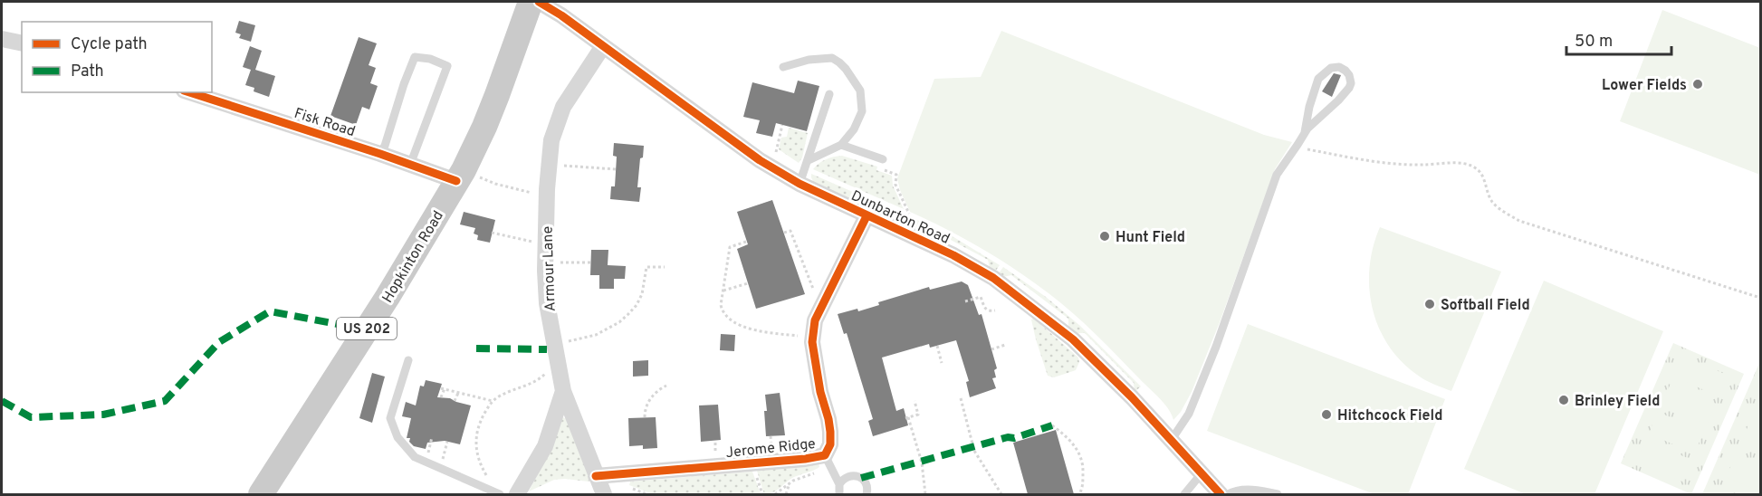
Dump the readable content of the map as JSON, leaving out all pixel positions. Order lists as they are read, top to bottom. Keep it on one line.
{"streets":{"main road":["Hopkinton Road","US 202"],"street":["Fisk Road","Dunbarton Road","Armour Lane","Jerome Ridge"]},"crossings":[["Fisk Road","Hopkinton Road"],["Dunbarton Road","Armour Lane"],["Dunbarton Road","Jerome Ridge"]],"places":["Lower Fields","Hunt Field","Softball Field","Brinley Field","Hitchcock Field"],"legend":["Cycle path","Path"],"scale_bar":"50 m"}
